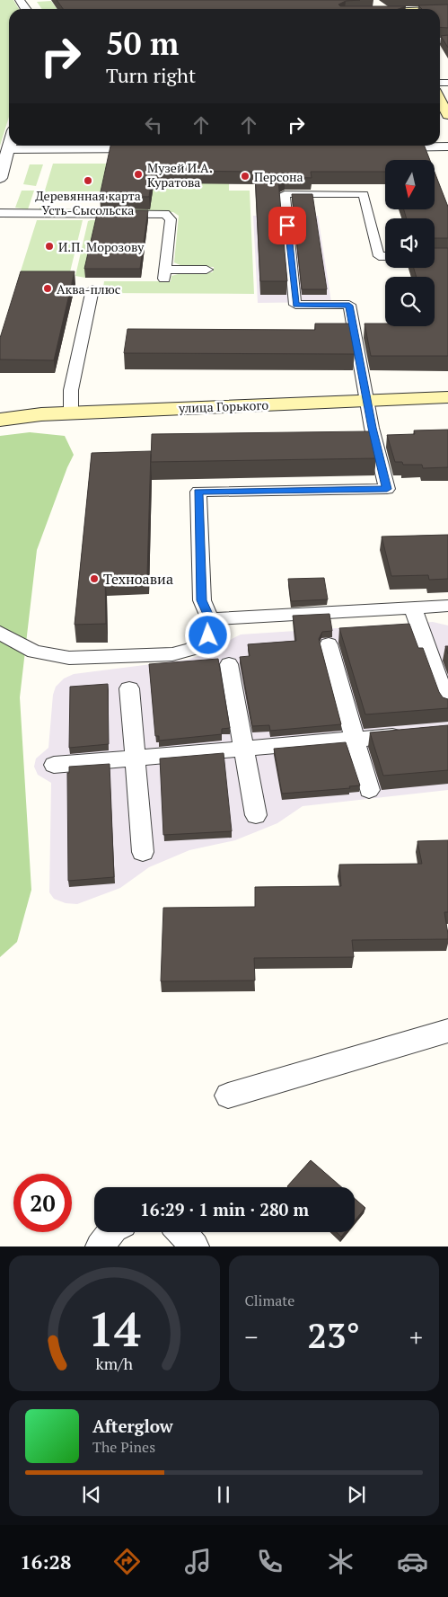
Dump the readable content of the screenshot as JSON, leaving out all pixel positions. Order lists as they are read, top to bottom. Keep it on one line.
{"streets":{"street":["улица Горького"]},"places":["Музей И.А. Куратова","Персона","Деревянная карта Усть-Сысольска","И.П. Морозову","Аква-плюс","Техноавиа"],"north":"bottom","page":{"turn":["50 m","Turn right"],"limit":"20","trip":"16:29 · 1 min · 280 m","tile":"Climate","heat":["−","23°","+"],"song":["Afterglow","The Pines"],"tabs":"16:28","gauge":["14","km/h"]}}
